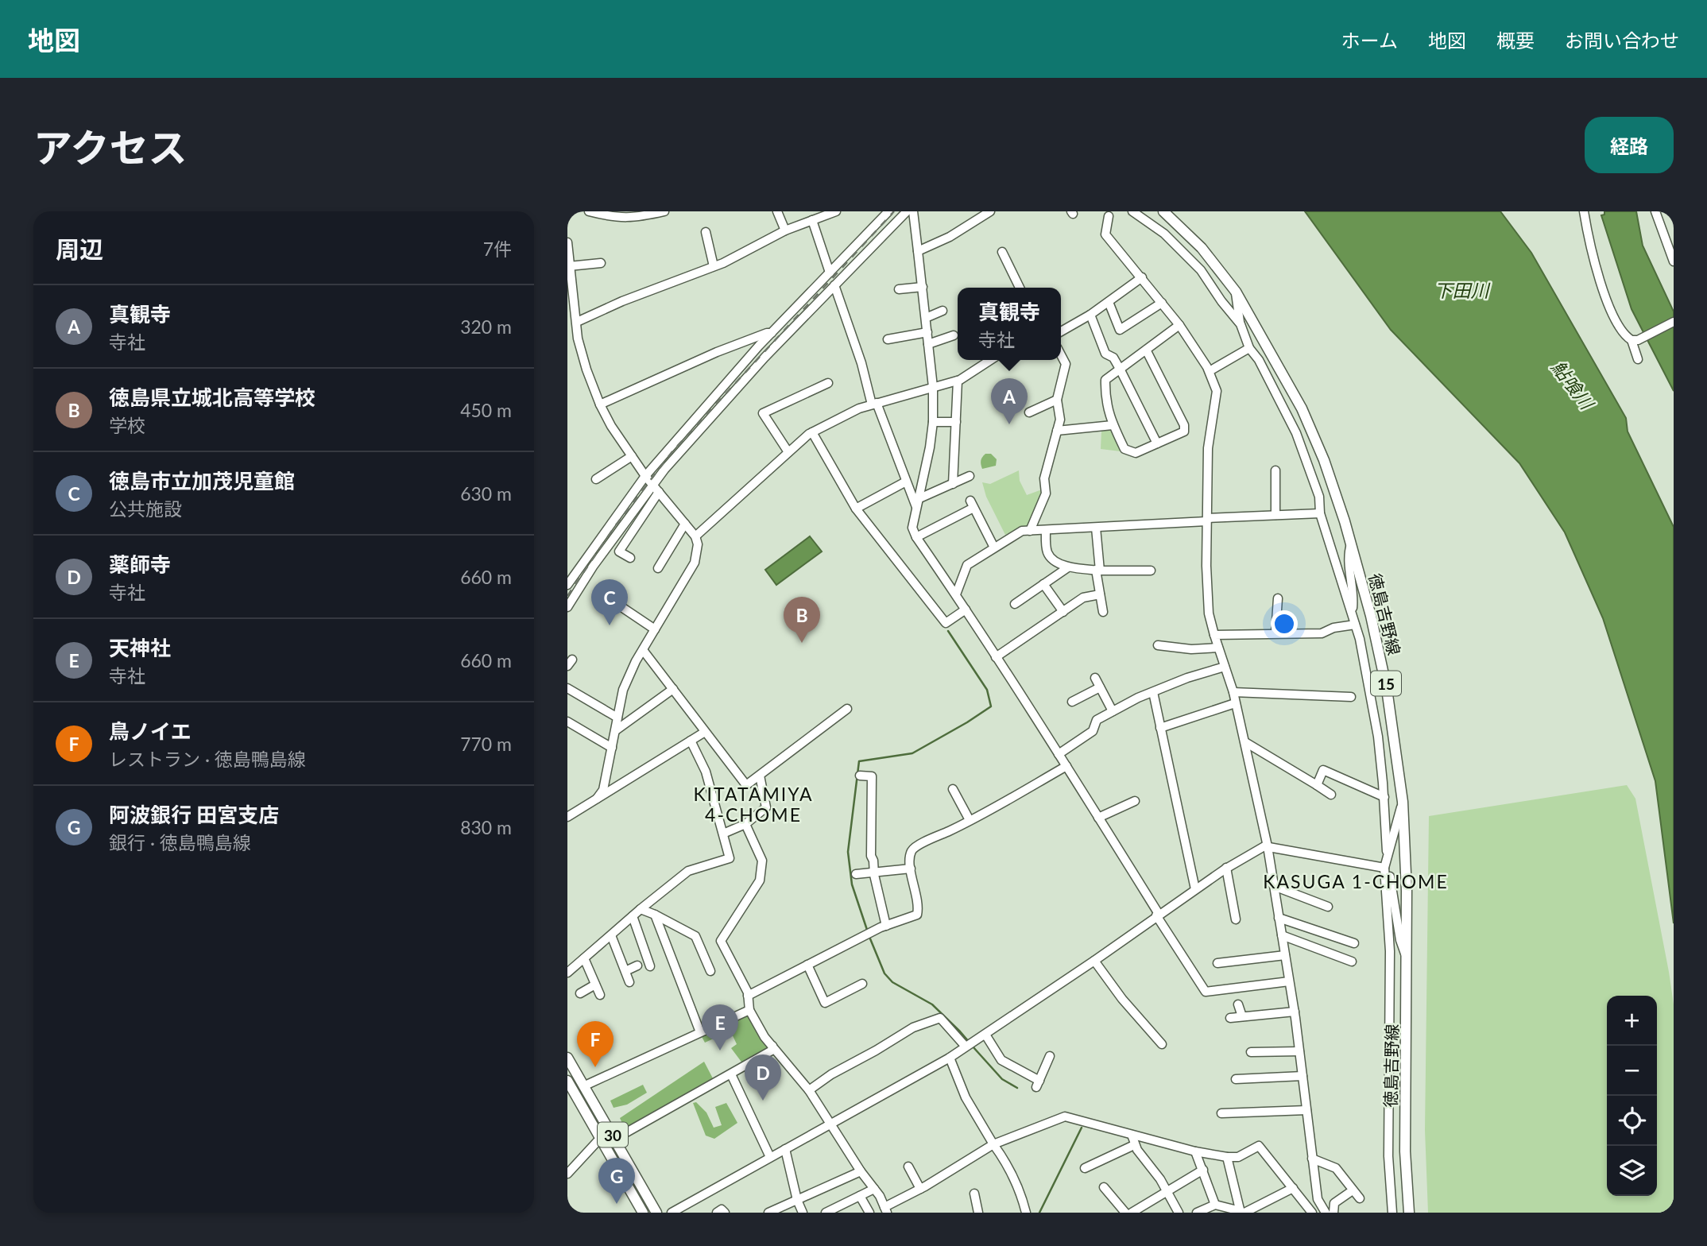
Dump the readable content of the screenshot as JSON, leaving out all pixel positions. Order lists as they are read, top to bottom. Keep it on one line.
{"streets":{"main road":["徳島吉野線","15","30"]},"districts":["KITATAMIYA 4-CHOME","KASUGA 1-CHOME"],"water":["下田川","鮎喰川"],"page":{"header":"地図","nav":["ホーム","地図","概要","お問い合わせ"],"title":"アクセス","buttons":"経路","heading":["周辺","7件"],"list":[{"mark":"A","name":"真観寺","note":"寺社","value":"320 m"},{"mark":"B","name":"徳島県立城北高等学校","note":"学校","value":"450 m"},{"mark":"C","name":"徳島市立加茂児童館","note":"公共施設","value":"630 m"},{"mark":"D","name":"薬師寺","note":"寺社","value":"660 m"},{"mark":"E","name":"天神社","note":"寺社","value":"660 m"},{"mark":"F","name":"鳥ノイエ","note":"レストラン · 徳島鴨島線","value":"770 m"},{"mark":"G","name":"阿波銀行 田宮支店","note":"銀行 · 徳島鴨島線","value":"830 m"}],"popup":["真観寺","寺社"],"pins":["A","C","B","E","F","D","G"],"map_buttons":["+","−"]}}
